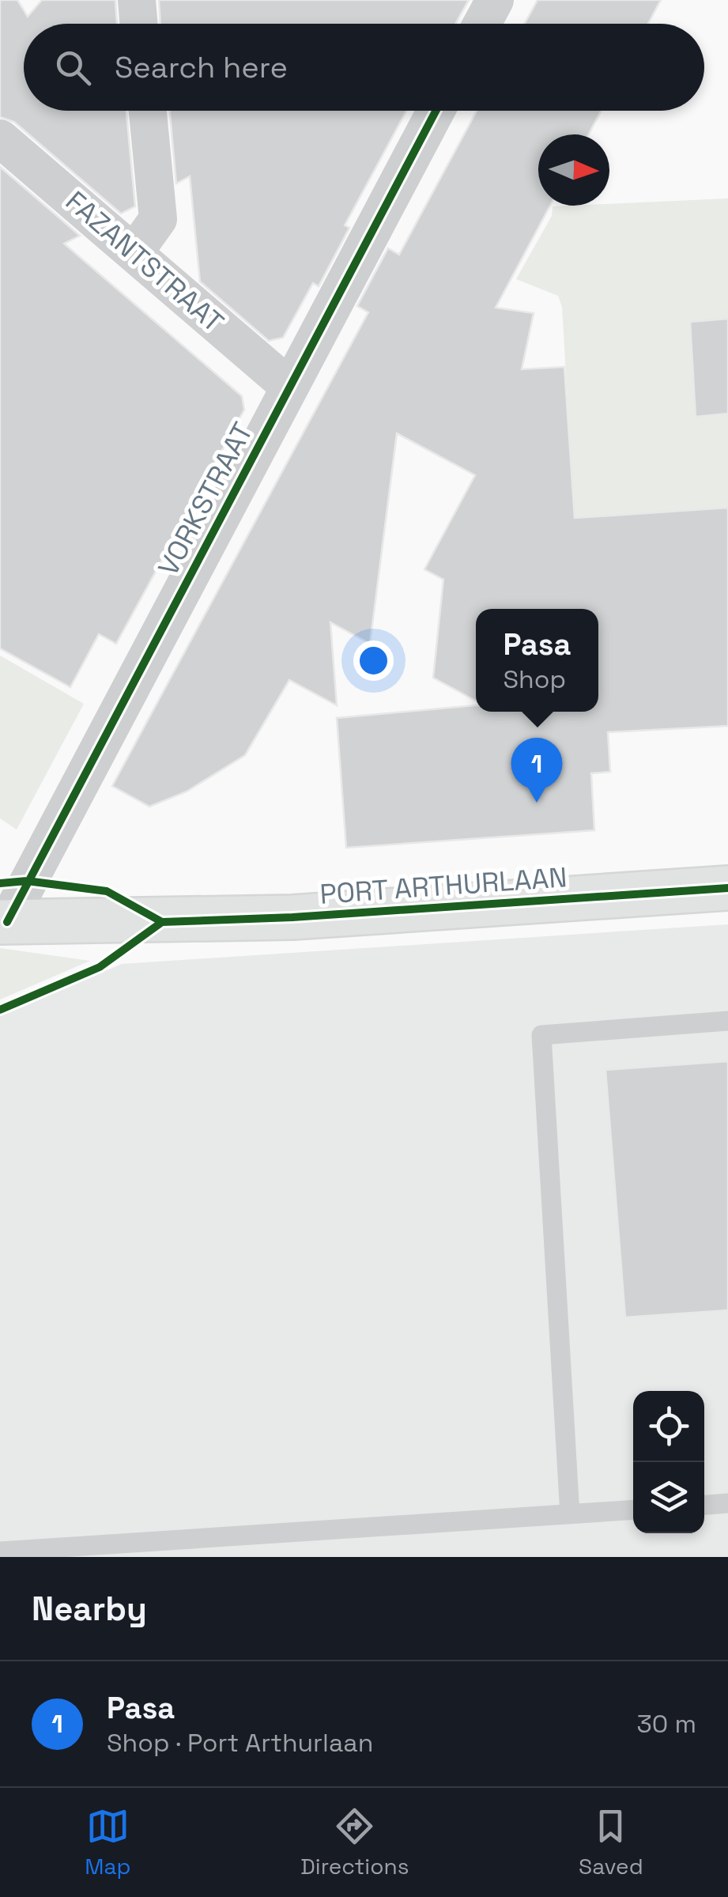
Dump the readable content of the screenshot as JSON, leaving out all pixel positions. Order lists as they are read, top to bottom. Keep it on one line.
{"streets":{"main road":["PORT ARTHURLAAN"],"street":["FAZANTSTRAAT","VORKSTRAAT"]},"crossings":[["FAZANTSTRAAT","VORKSTRAAT"],["VORKSTRAAT","PORT ARTHURLAAN"]],"north":"right","page":{"search":"Search here","popup":["Pasa","Shop"],"pins":"1","heading":"Nearby","list":[{"mark":"1","name":"Pasa","note":"Shop · Port Arthurlaan","value":"30 m"}],"nav":["Map","Directions","Saved"]}}
